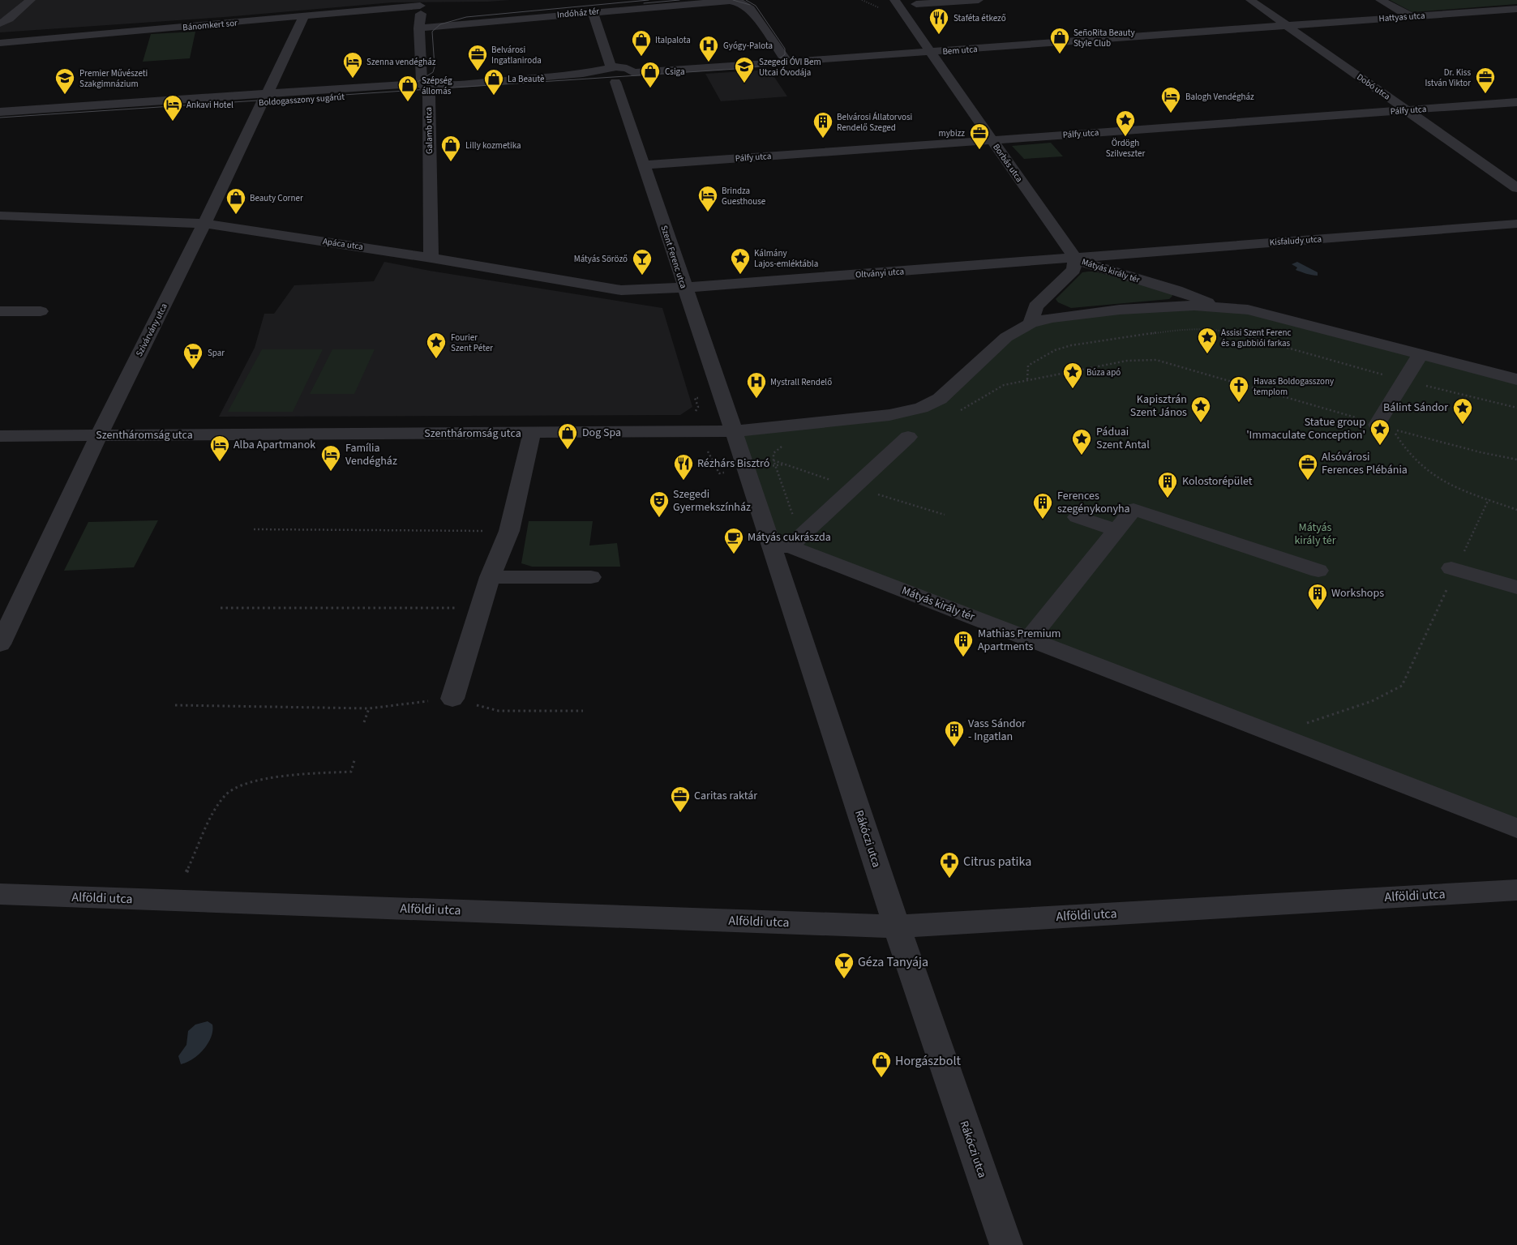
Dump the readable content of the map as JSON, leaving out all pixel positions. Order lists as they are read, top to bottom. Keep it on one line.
{"streets":{"street":["Indóház tér","Hattyas utca","Bánomkert sor","Bem utca","Dobó utca","Boldogasszony sugárút","Pálfy utca","Galamb utca","Borbás utca","Kisfaludy utca","Apáca utca","Szent Ferenc utca","Mátyás király tér","Oltványi utca","Szivárvány utca","Szentháromság utca","Rákóczi utca","Alföldi utca"]},"crossings":[["Indóház tér","Galamb utca"],["Indóház tér","Szent Ferenc utca"],["Hattyas utca","Bem utca"],["Hattyas utca","Dobó utca"],["Bánomkert sor","Galamb utca"],["Bánomkert sor","Szivárvány utca"],["Bem utca","Dobó utca"],["Bem utca","Boldogasszony sugárút"],["Bem utca","Borbás utca"],["Dobó utca","Pálfy utca"],["Boldogasszony sugárút","Galamb utca"],["Boldogasszony sugárút","Szent Ferenc utca"],["Boldogasszony sugárút","Szivárvány utca"],["Pálfy utca","Borbás utca"],["Pálfy utca","Szent Ferenc utca"],["Galamb utca","Apáca utca"],["Borbás utca","Kisfaludy utca"],["Borbás utca","Mátyás király tér"],["Borbás utca","Oltványi utca"],["Kisfaludy utca","Mátyás király tér"],["Kisfaludy utca","Oltványi utca"],["Apáca utca","Szent Ferenc utca"],["Apáca utca","Oltványi utca"],["Apáca utca","Szivárvány utca"],["Szent Ferenc utca","Mátyás király tér"],["Szent Ferenc utca","Oltványi utca"],["Szent Ferenc utca","Szentháromság utca"],["Szent Ferenc utca","Rákóczi utca"],["Mátyás király tér","Oltványi utca"],["Mátyás király tér","Szentháromság utca"],["Mátyás király tér","Rákóczi utca"],["Szivárvány utca","Szentháromság utca"],["Szentháromság utca","Rákóczi utca"],["Rákóczi utca","Alföldi utca"]],"parks":["Mátyás király tér"],"places":{"restaurant":["Staféta étkező","Rézhárs Bisztró"],"shop":["SeñoRita Beauty Style Club","Italpalota","Csiga","La Beautè","Szépség állomás","Lilly kozmetika","Beauty Corner","Dog Spa","Horgászbolt"],"hospital":["Gyógy-Palota","Mystrall Rendelő"],"office":["Belvárosi Ingatlaniroda","Dr. Kiss István Viktor","mybizz","Alsóvárosi Ferences Plébánia","Caritas raktár"],"hotel":["Szenna vendégház","Balogh Vendégház","Ankavi Hotel","Brindza Guesthouse","Alba Apartmanok","Família Vendégház"],"school or university":["Szegedi ÓVI Bem Utcai Óvodája","Premier Művészeti Szakgimnázium"],"place":["Ördögh Szilveszter","Kálmány Lajos-emléktábla","Assisi Szent Ferenc és a gubbiói farkas","Fourier Szent Péter","Búza apó","Kapisztrán Szent János","Bálint Sándor","Statue group 'Immaculate Conception'","Páduai Szent Antal"],"building":["Belvárosi Állatorvosi Rendelő Szeged","Kolostorépület","Ferences szegénykonyha","Workshops","Mathias Premium Apartments","Vass Sándor - Ingatlan"],"bar":["Mátyás Söröző","Géza Tanyája"],"supermarket":["Spar"],"church":["Havas Boldogasszony templom"],"theatre":["Szegedi Gyermekszínház"],"cafe":["Mátyás cukrászda"],"pharmacy":["Citrus patika"]}}
